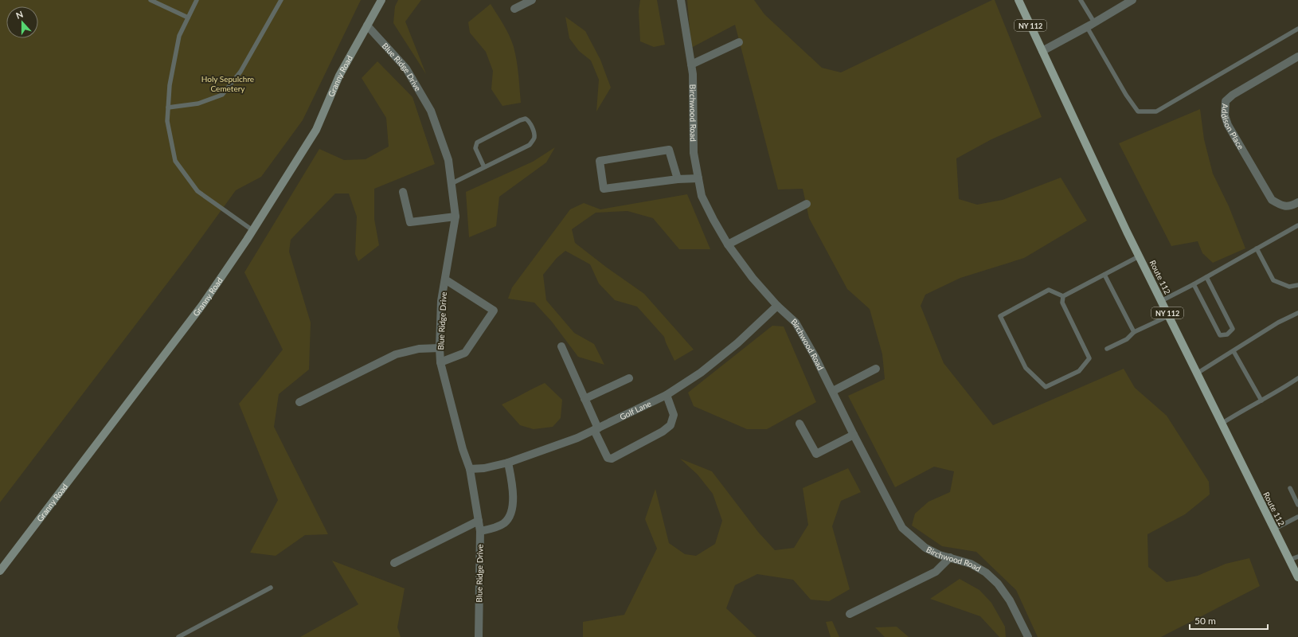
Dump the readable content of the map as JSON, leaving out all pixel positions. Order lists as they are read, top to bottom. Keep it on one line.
{"streets":{"main road":["NY 112","Route 112"],"street":["Blue Ridge Drive","Granny Road","Birchwood Road","Addison Place","Golf Lane"]},"crossings":[["Blue Ridge Drive","Granny Road"],["Blue Ridge Drive","Golf Lane"],["Birchwood Road","Golf Lane"]],"parks":["Holy Sepulchre Cemetery"],"scale_bar":"50 m","north":"top"}
